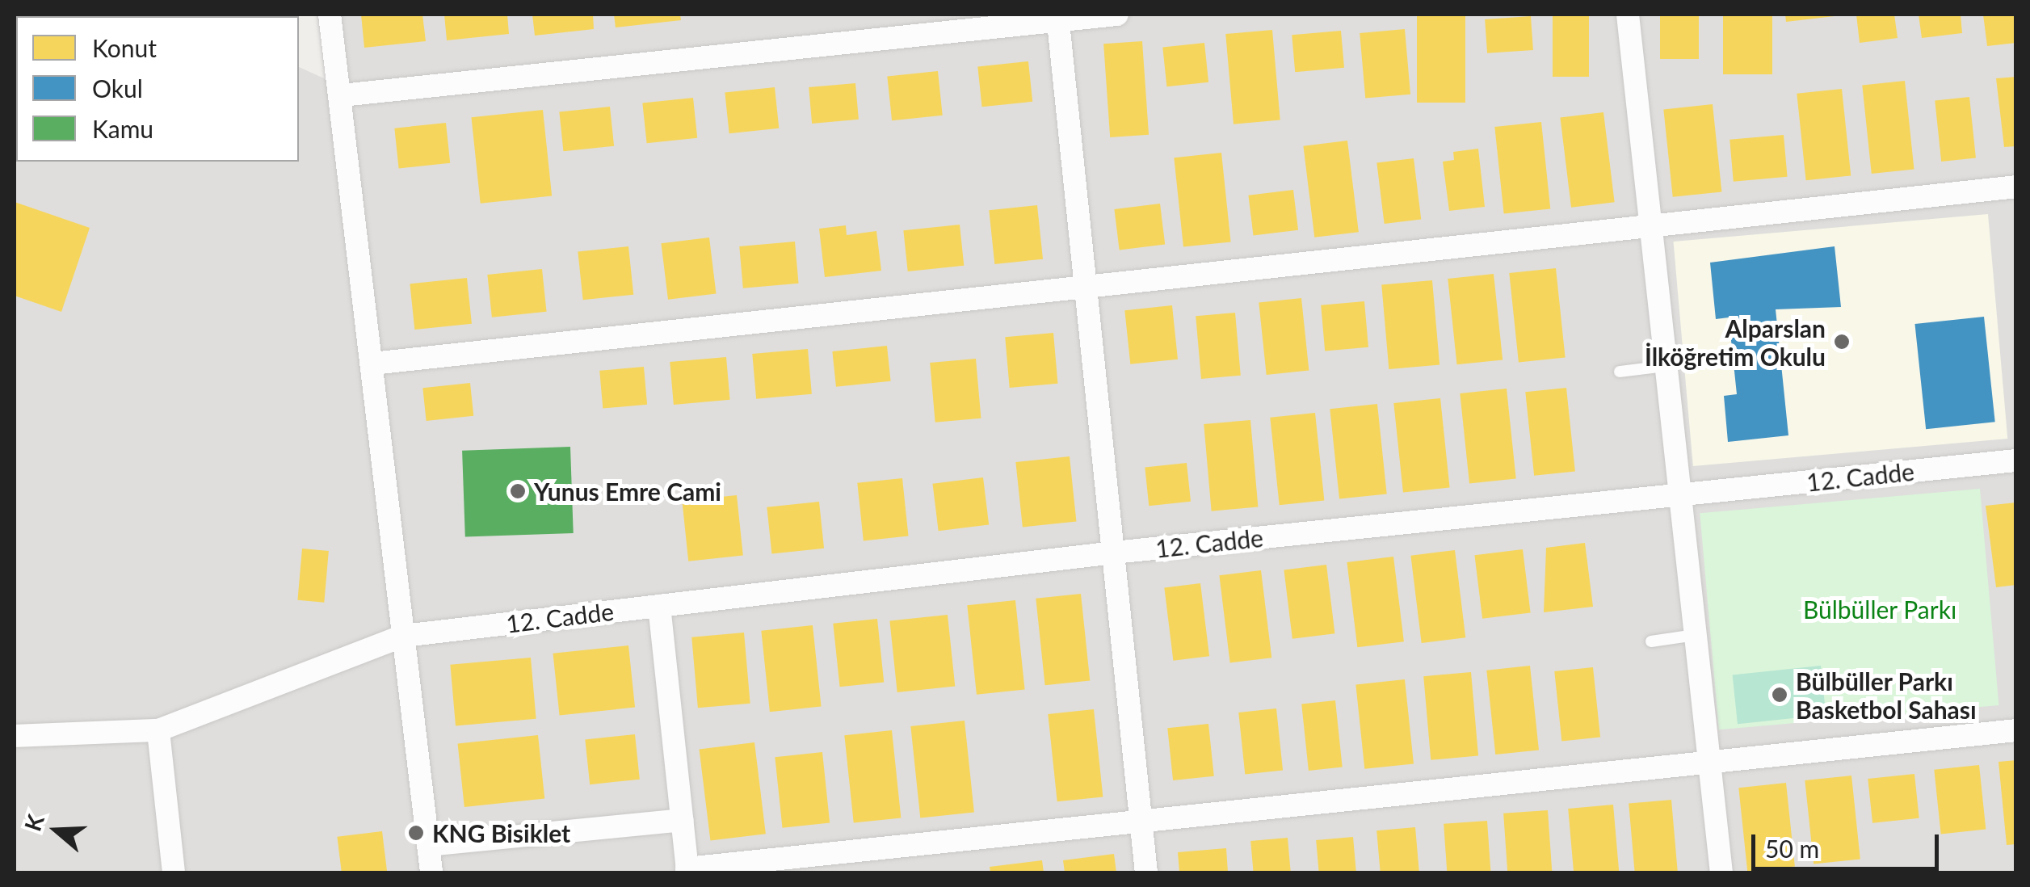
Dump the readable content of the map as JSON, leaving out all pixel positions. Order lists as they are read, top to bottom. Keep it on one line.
{"streets":{"street":["12. Cadde"]},"parks":["Bülbüller Parkı"],"places":["Alparslan İlköğretim Okulu","Yunus Emre Cami","Bülbüller Parkı Basketbol Sahası","KNG Bisiklet"],"legend":["Konut","Okul","Kamu"],"scale_bar":"50 m","north":"left"}
